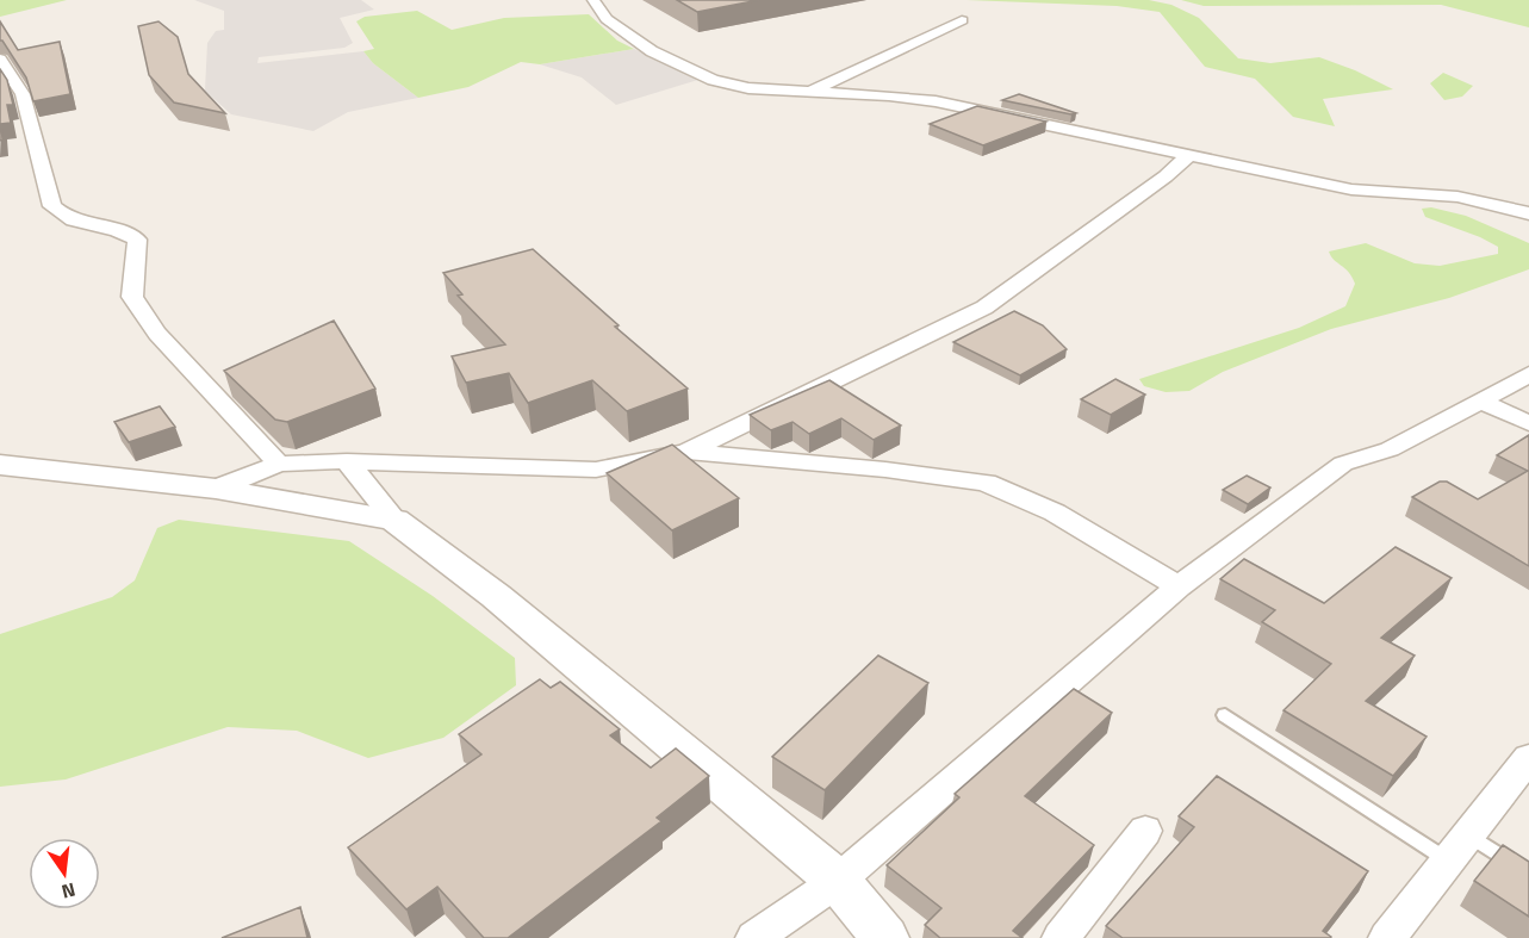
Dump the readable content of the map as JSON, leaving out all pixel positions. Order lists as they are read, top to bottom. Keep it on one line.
{"north":"bottom"}
